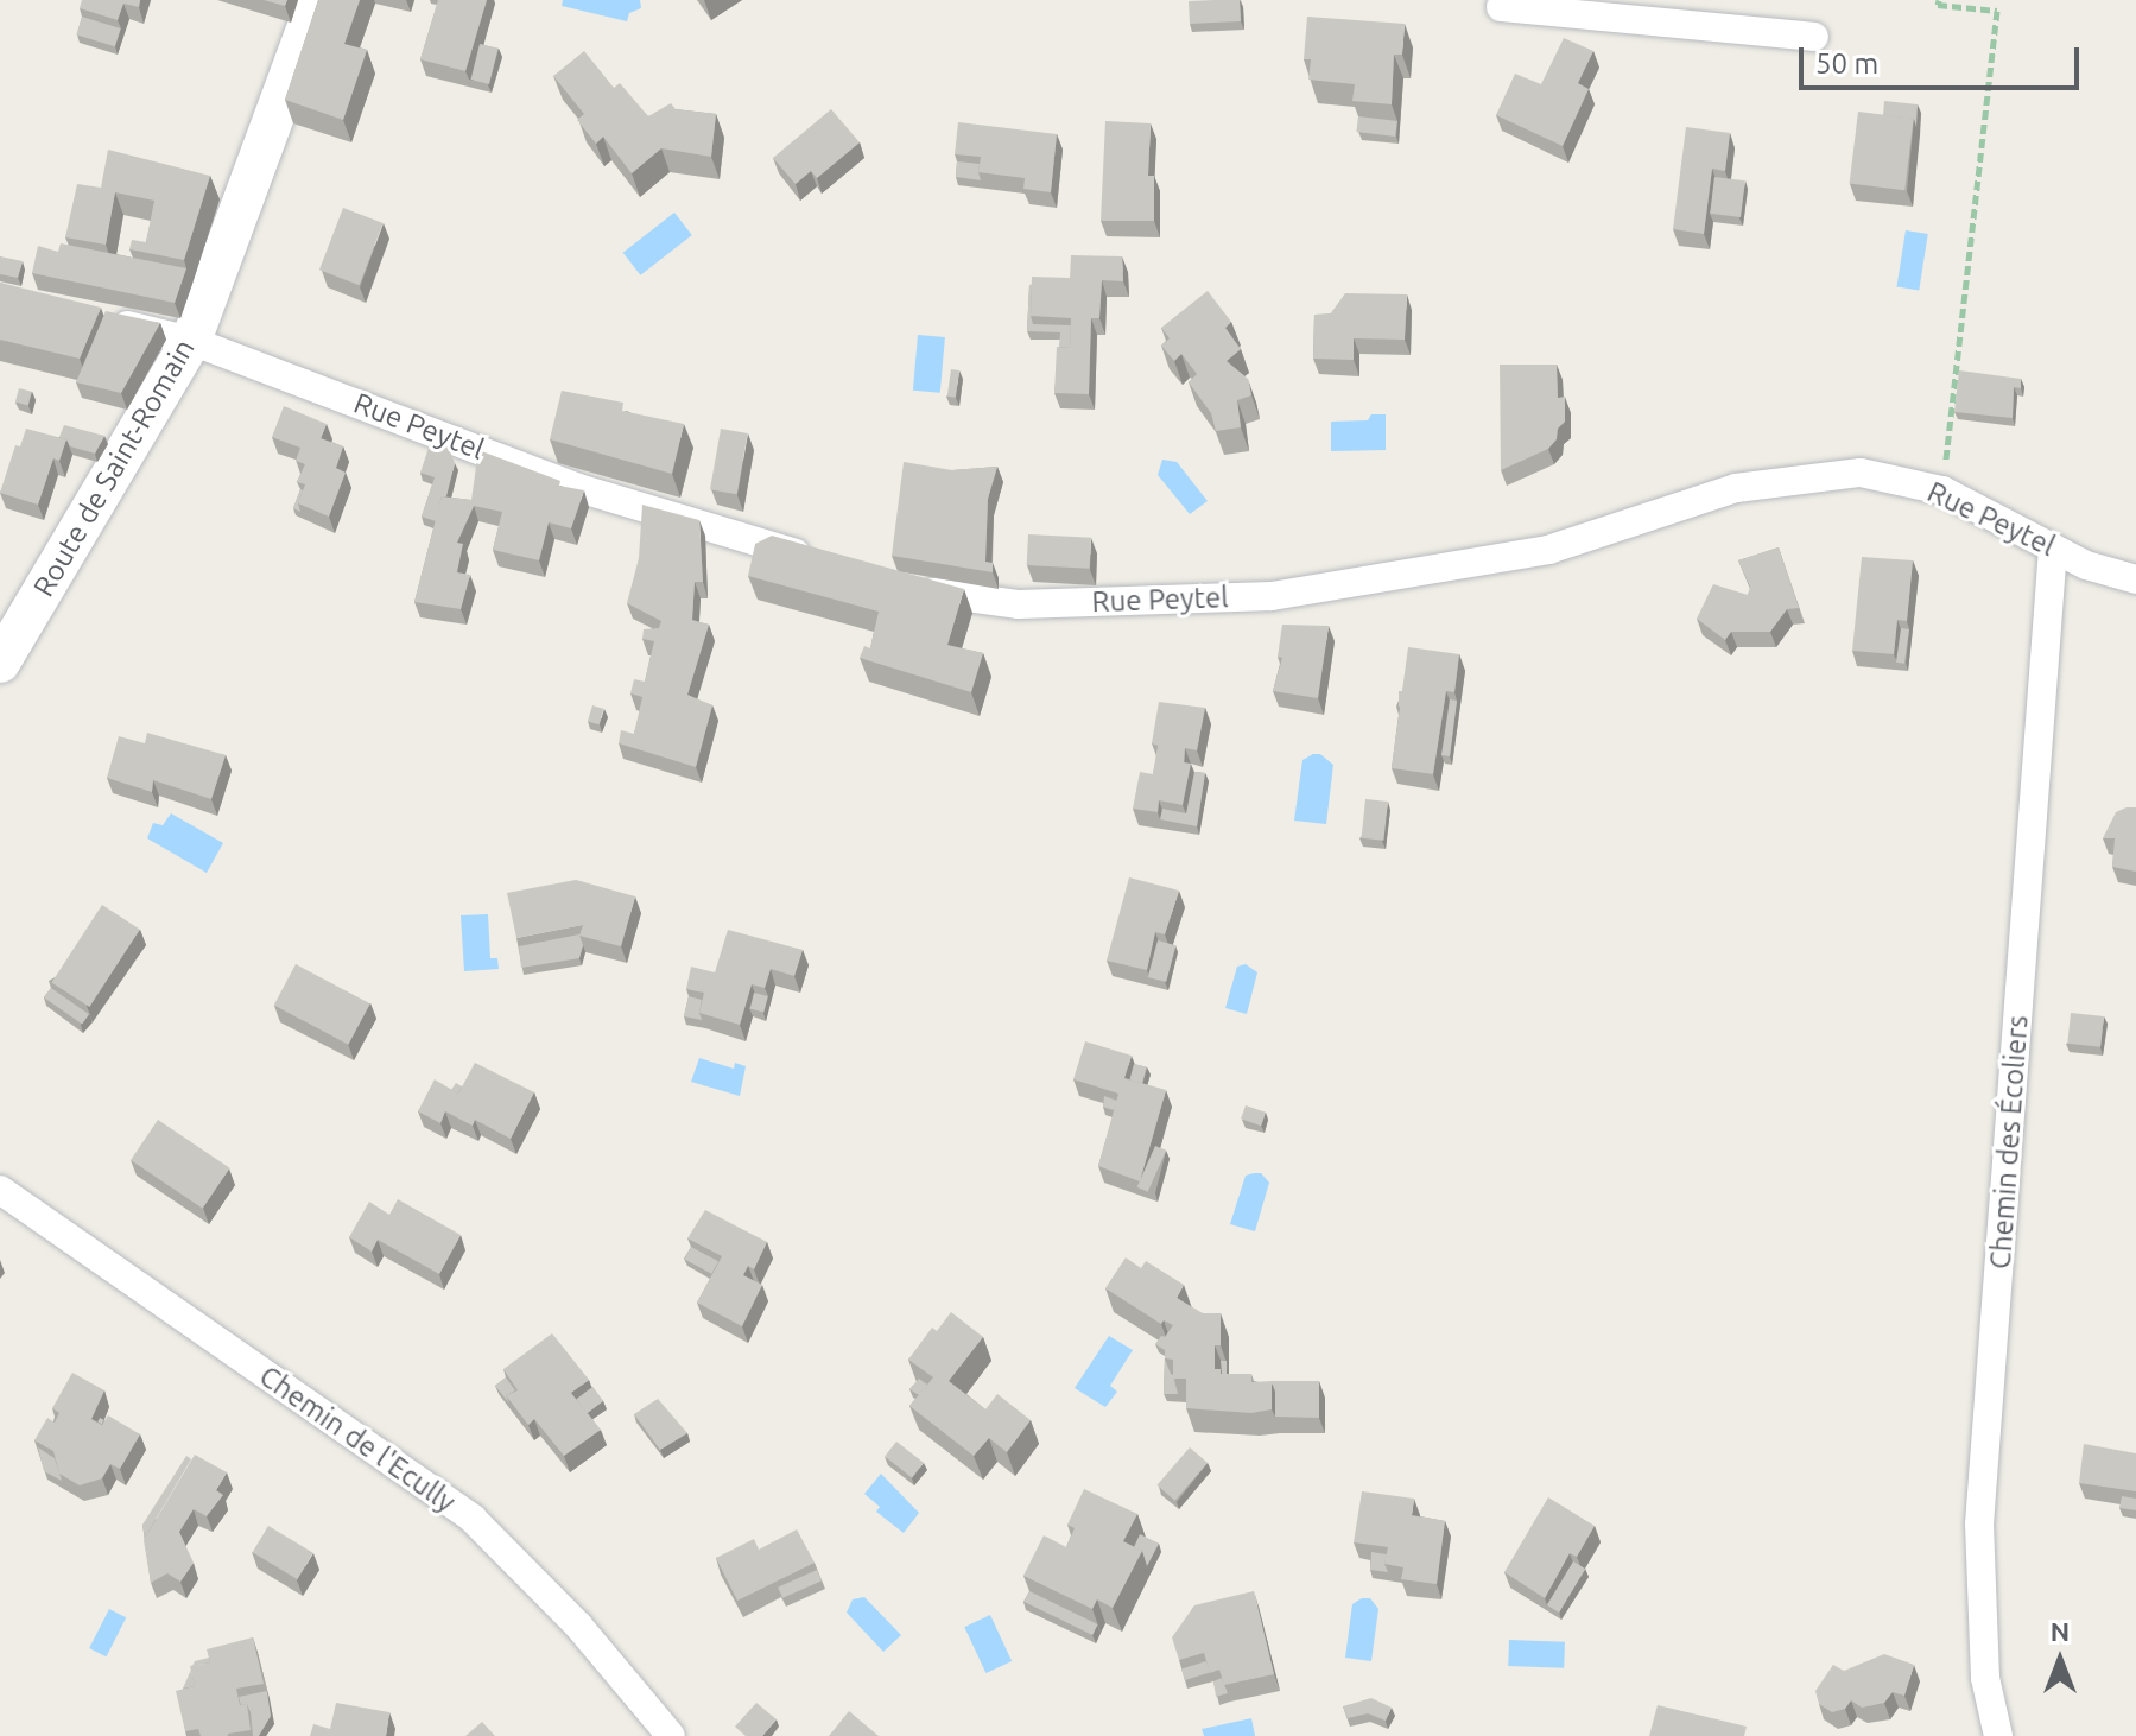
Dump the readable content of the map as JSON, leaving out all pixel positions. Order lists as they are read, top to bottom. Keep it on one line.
{"streets":{"main road":["Route de Saint-Romain"],"street":["Rue Peytel","Chemin des Écoliers","Chemin de l'Ecully"]},"crossings":[["Rue Peytel","Route de Saint-Romain"],["Rue Peytel","Chemin des Écoliers"]],"scale_bar":"50 m","north":"top"}
